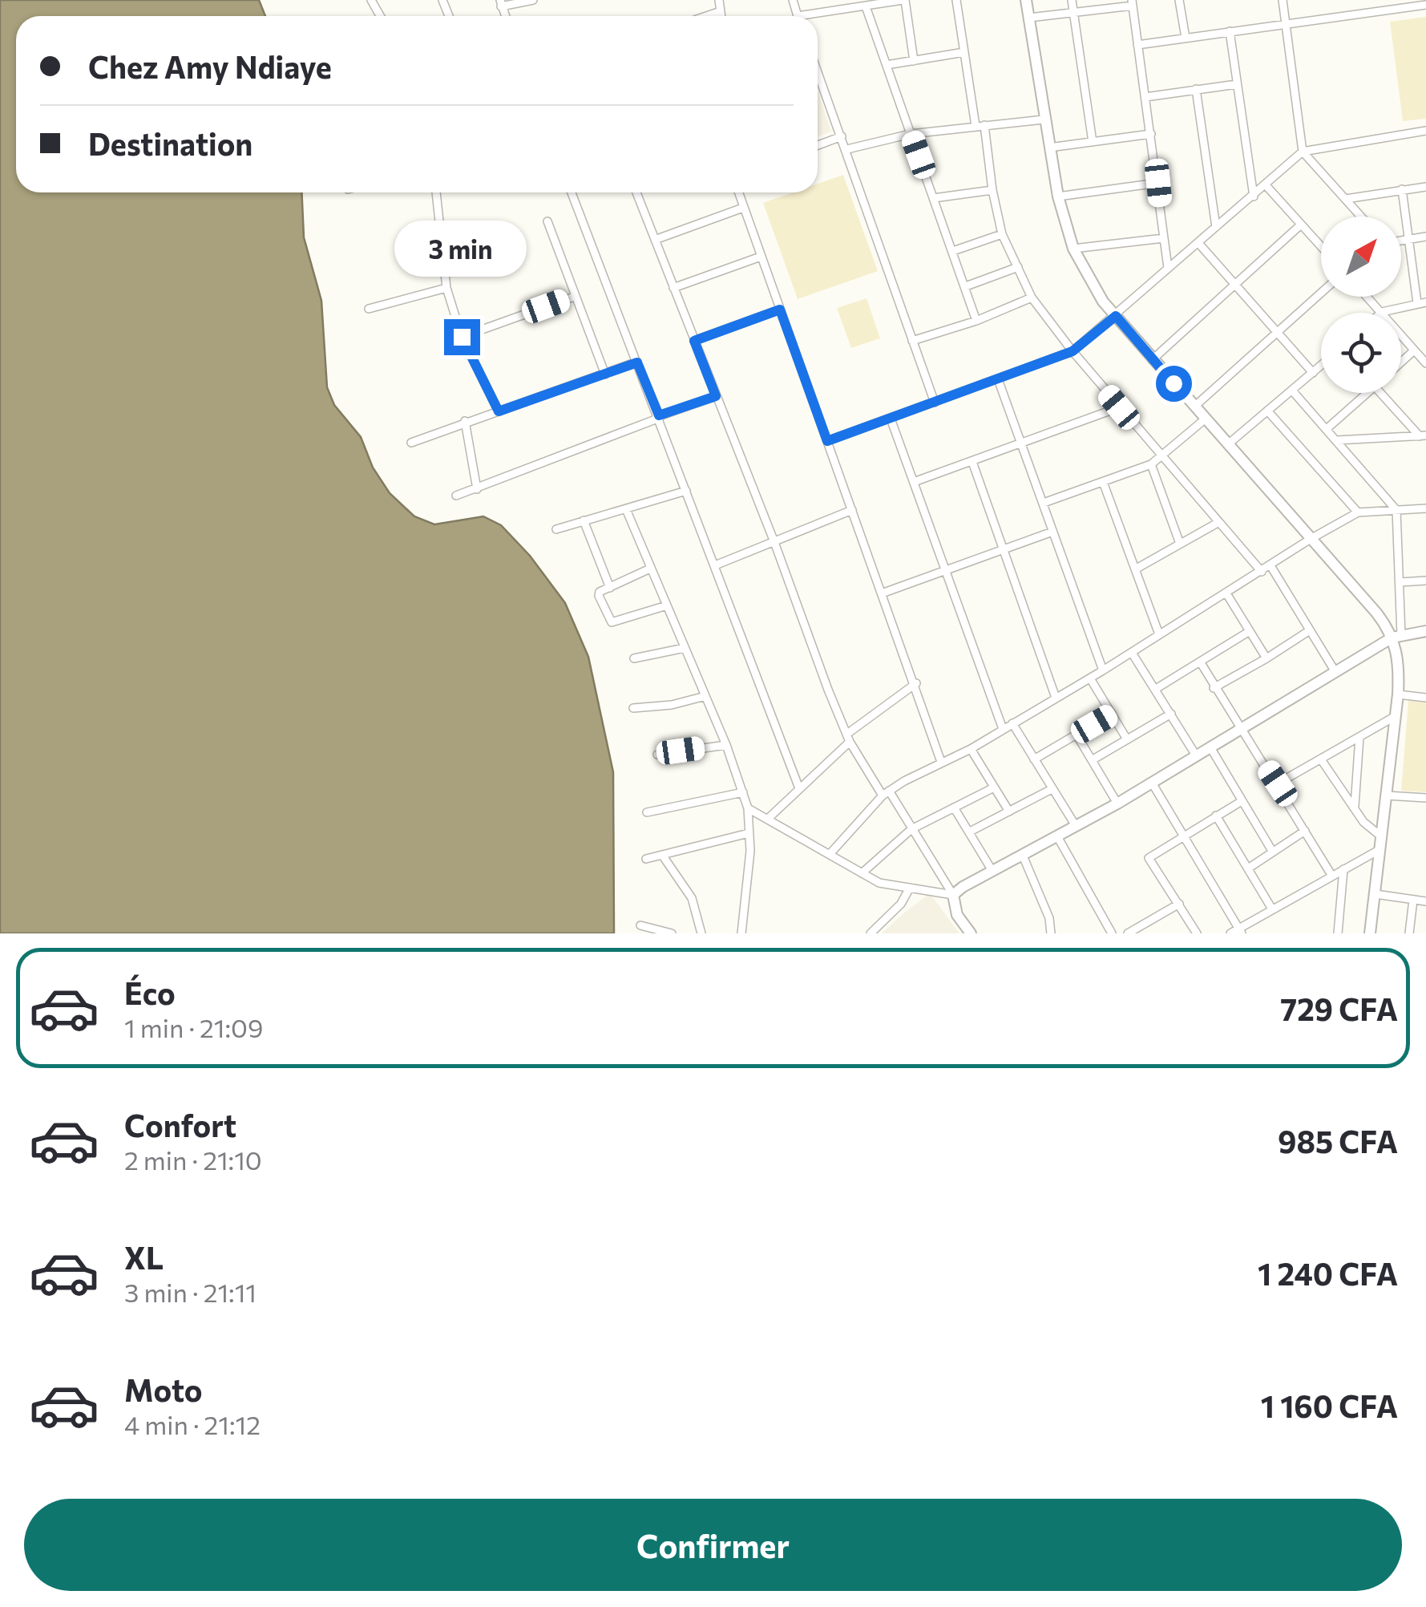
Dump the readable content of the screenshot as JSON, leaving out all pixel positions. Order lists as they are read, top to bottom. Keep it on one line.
{"north":"top right","page":{"banner":["Chez Amy Ndiaye","Destination"],"bubble":"3 min","list":[{"name":"Éco","note":"1 min · 21:09","value":"729 CFA"},{"name":"Confort","note":"2 min · 21:10","value":"985 CFA"},{"name":"XL","note":"3 min · 21:11","value":"1 240 CFA"},{"name":"Moto","note":"4 min · 21:12","value":"1 160 CFA"}],"buttons":"Confirmer"}}
